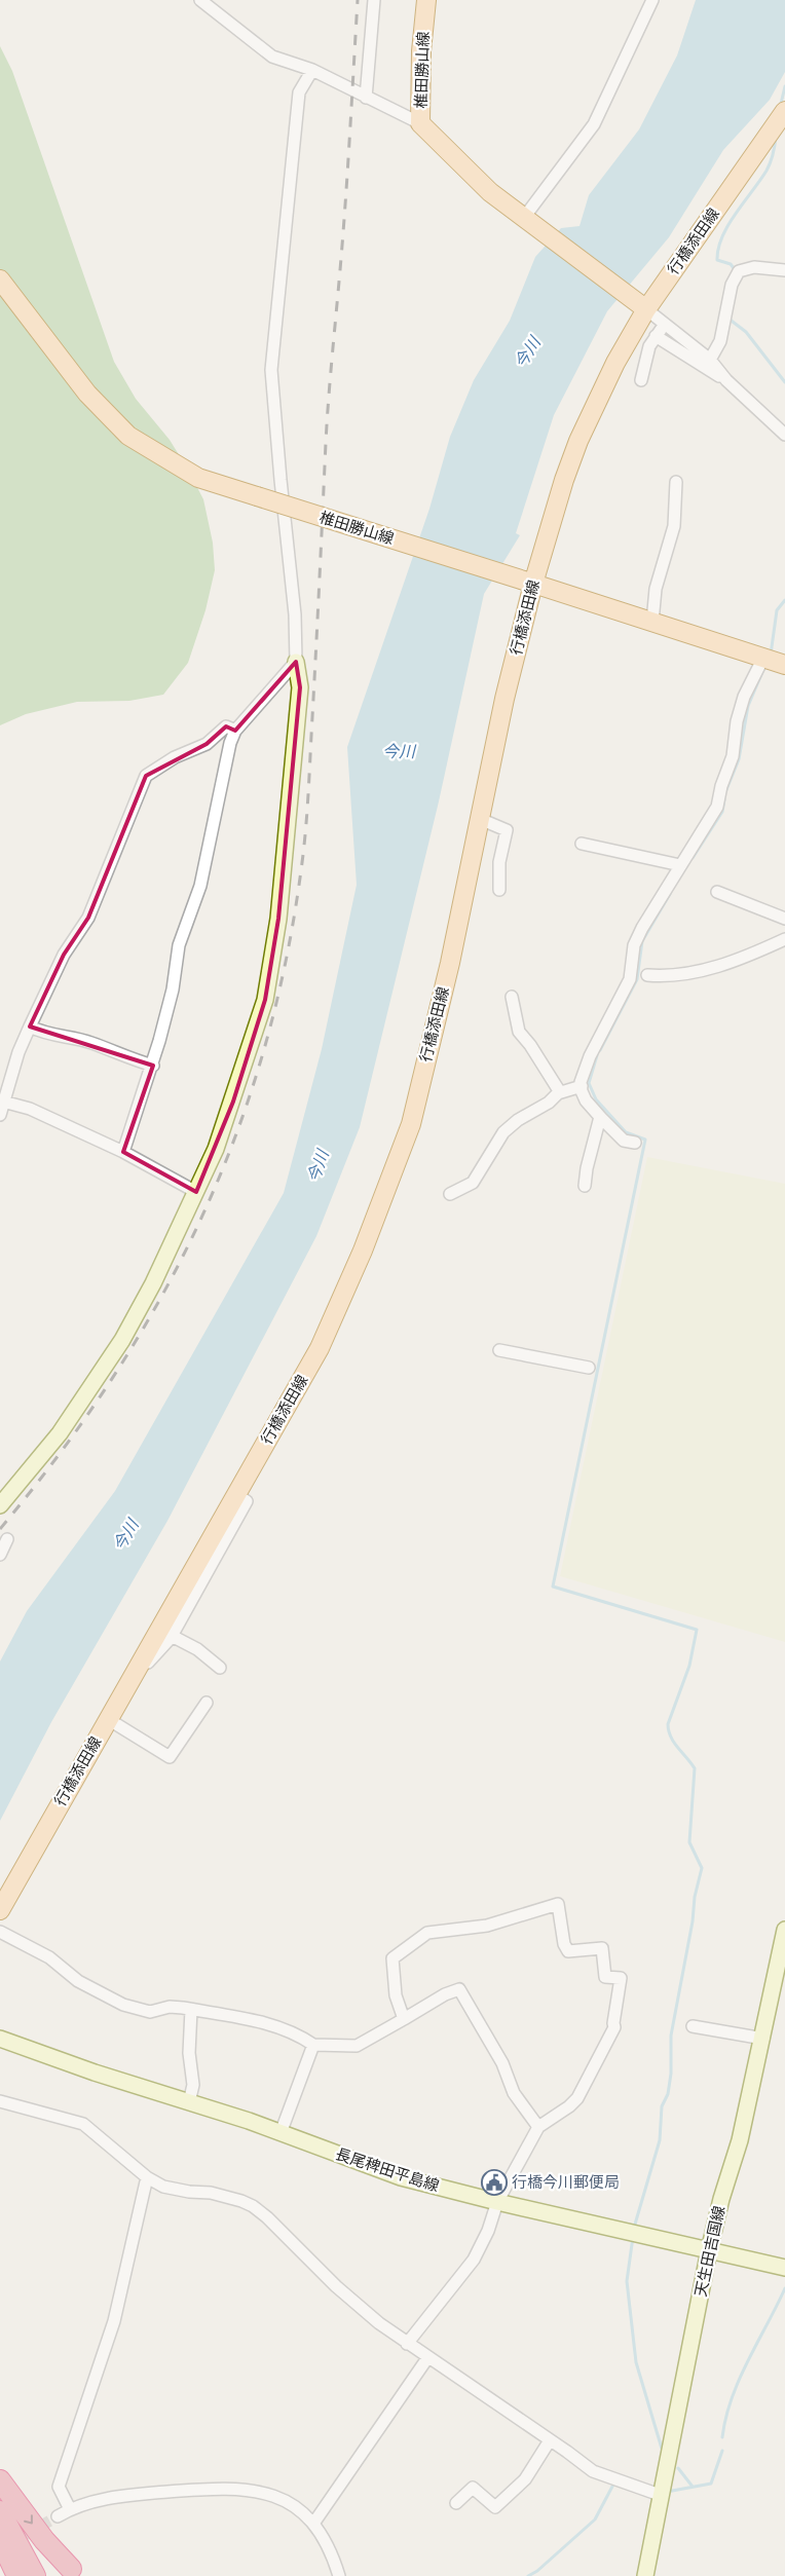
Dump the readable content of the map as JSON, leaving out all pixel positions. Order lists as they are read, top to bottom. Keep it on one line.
{"streets":{"main road":["椎田勝山線","行橋添田線","長尾稗田平島線","天生田吉国線"]},"crossings":[["椎田勝山線","行橋添田線"],["長尾稗田平島線","天生田吉国線"]],"water":["今川"],"places":{"public building":["行橋今川郵便局"]}}
